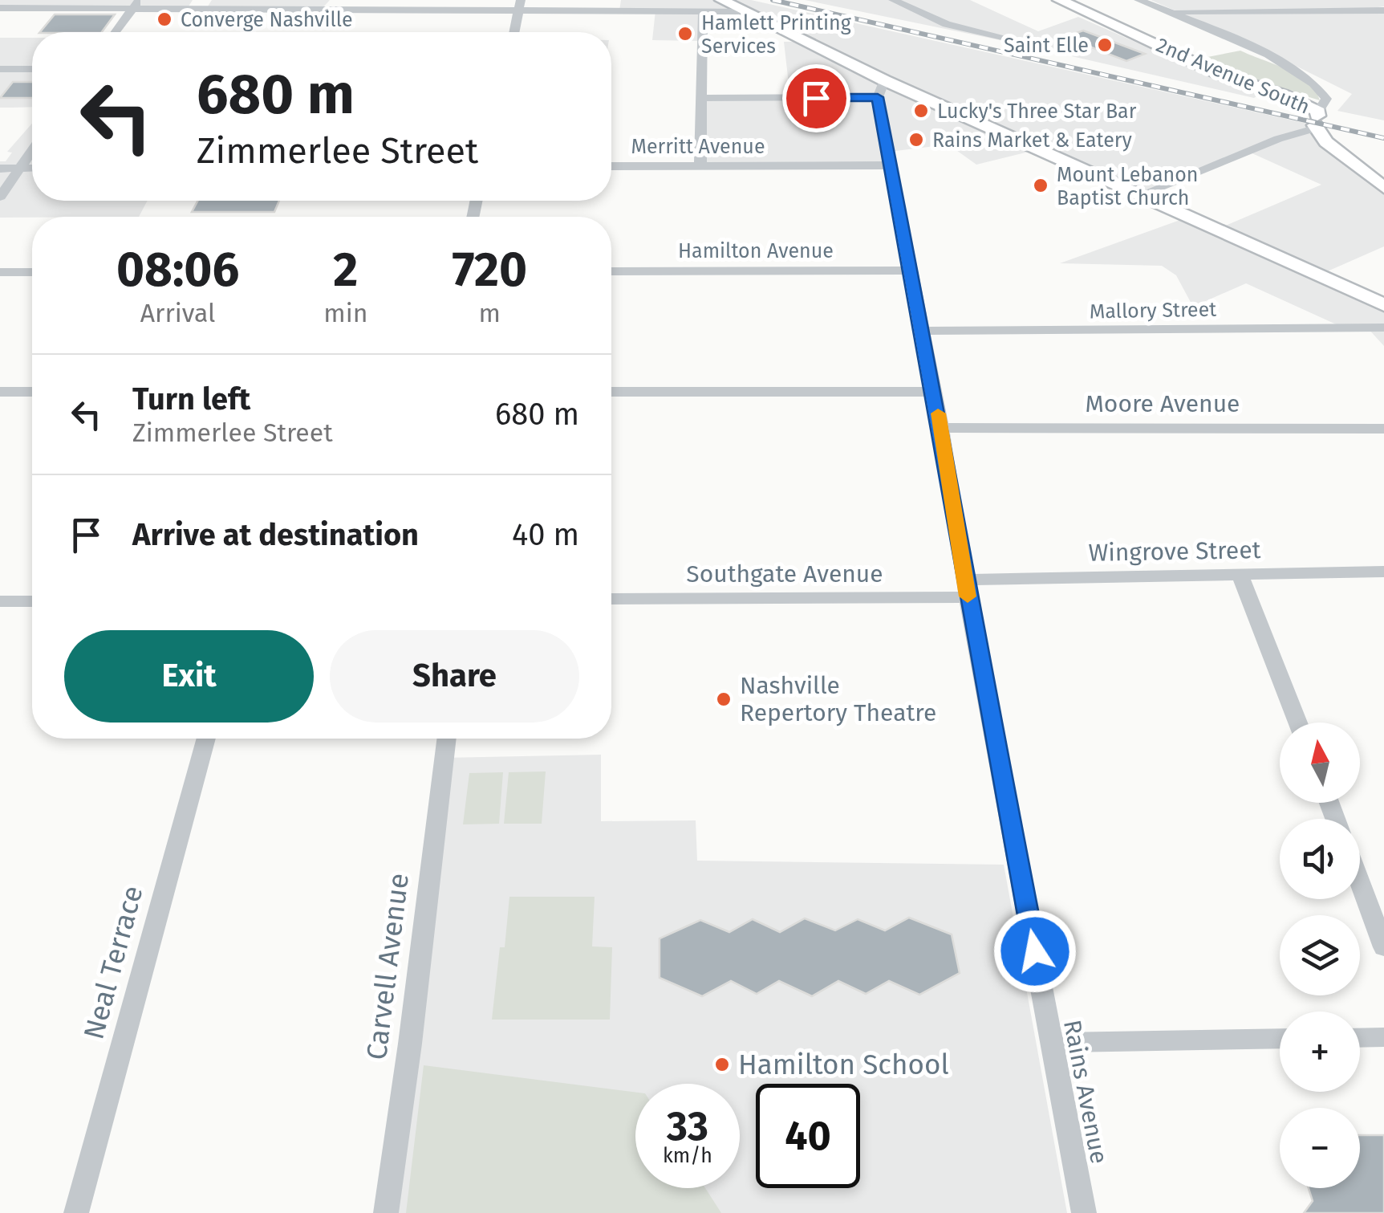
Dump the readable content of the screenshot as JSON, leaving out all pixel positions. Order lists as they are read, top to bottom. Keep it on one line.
{"streets":{"main road":["2nd Avenue South"],"street":["Merritt Avenue","Hamilton Avenue","Mallory Street","Moore Avenue","Wingrove Street","Southgate Avenue","Neal Terrace","Carvell Avenue","Rains Avenue"]},"crossings":[["Merritt Avenue","Rains Avenue"],["Hamilton Avenue","Rains Avenue"],["Mallory Street","Rains Avenue"],["Moore Avenue","Rains Avenue"],["Wingrove Street","Southgate Avenue"],["Wingrove Street","Rains Avenue"],["Southgate Avenue","Rains Avenue"]],"places":["Converge Nashville","Hamlett Printing Services","Saint Elle","Lucky's Three Star Bar","Rains Market & Eatery","Mount Lebanon Baptist Church","Nashville Repertory Theatre","Hamilton School"],"north":"top","page":{"turn":["680 m","Zimmerlee Street"],"eta":["08:06","Arrival","2","min","720","m"],"list":[{"name":"Turn left","note":"Zimmerlee Street","value":"680 m"},{"name":"Arrive at destination","value":"40 m"}],"buttons":["Exit","Share"],"map_buttons":["+","−"],"speed":"33 km/h","limit":"40"}}
